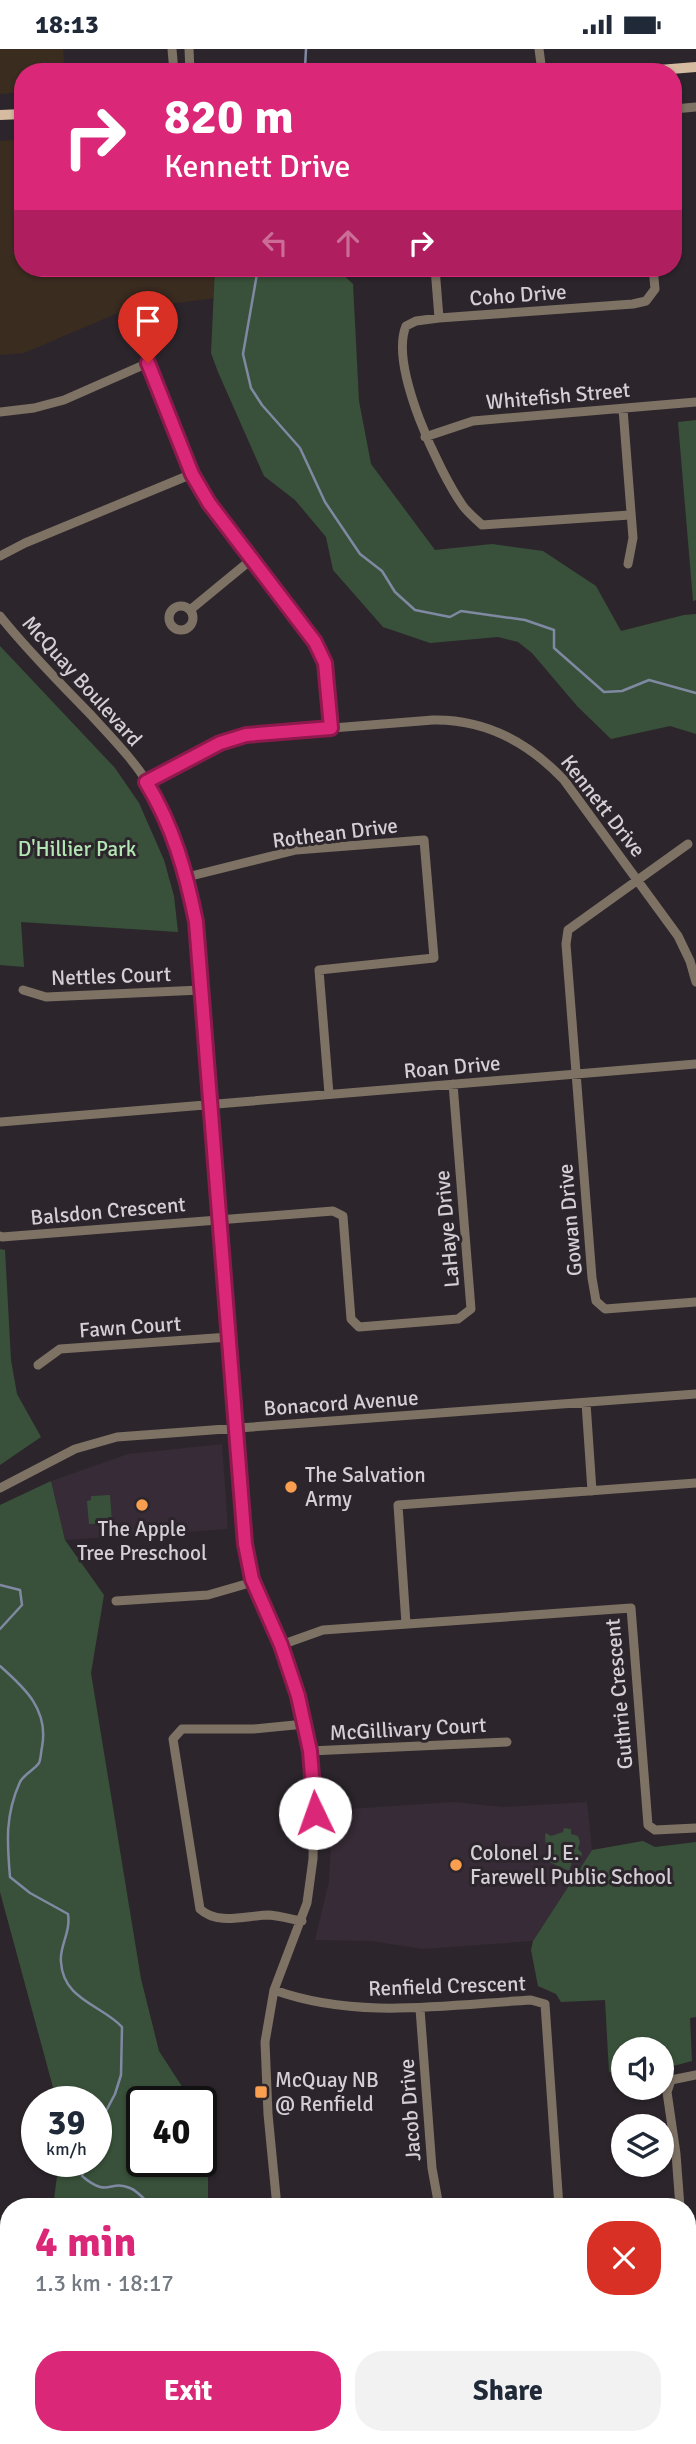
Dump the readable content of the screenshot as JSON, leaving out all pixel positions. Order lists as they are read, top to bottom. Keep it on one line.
{"streets":{"street":["Coho Drive","Whitefish Street","McQuay Boulevard","Kennett Drive","Rothean Drive","Nettles Court","Roan Drive","Balsdon Crescent","Gowan Drive","LaHaye Drive","Fawn Court","Bonacord Avenue","Guthrie Crescent","McGillivary Court","Renfield Crescent","Jacob Drive"]},"crossings":[["Coho Drive","Whitefish Street"],["McQuay Boulevard","Kennett Drive"],["McQuay Boulevard","Rothean Drive"],["McQuay Boulevard","Nettles Court"],["McQuay Boulevard","Roan Drive"],["McQuay Boulevard","Balsdon Crescent"],["McQuay Boulevard","LaHaye Drive"],["McQuay Boulevard","Fawn Court"],["McQuay Boulevard","Bonacord Avenue"],["McQuay Boulevard","Guthrie Crescent"],["McQuay Boulevard","McGillivary Court"],["McQuay Boulevard","Renfield Crescent"],["Kennett Drive","Gowan Drive"],["Rothean Drive","Roan Drive"],["Roan Drive","Gowan Drive"],["Roan Drive","LaHaye Drive"],["Balsdon Crescent","LaHaye Drive"],["Renfield Crescent","Jacob Drive"]],"parks":["D'Hillier Park"],"places":{"other":["The Salvation Army","The Apple Tree Preschool","Colonel J. E. Farewell Public School"],"transit":["McQuay NB @ Renfield"]},"page":{"status":"18:13","turn":["820 m","Kennett Drive"],"speed":"39 km/h","limit":"40","heading":["4 min","1.3 km · 18:17"],"buttons":["Exit","Share"]}}
